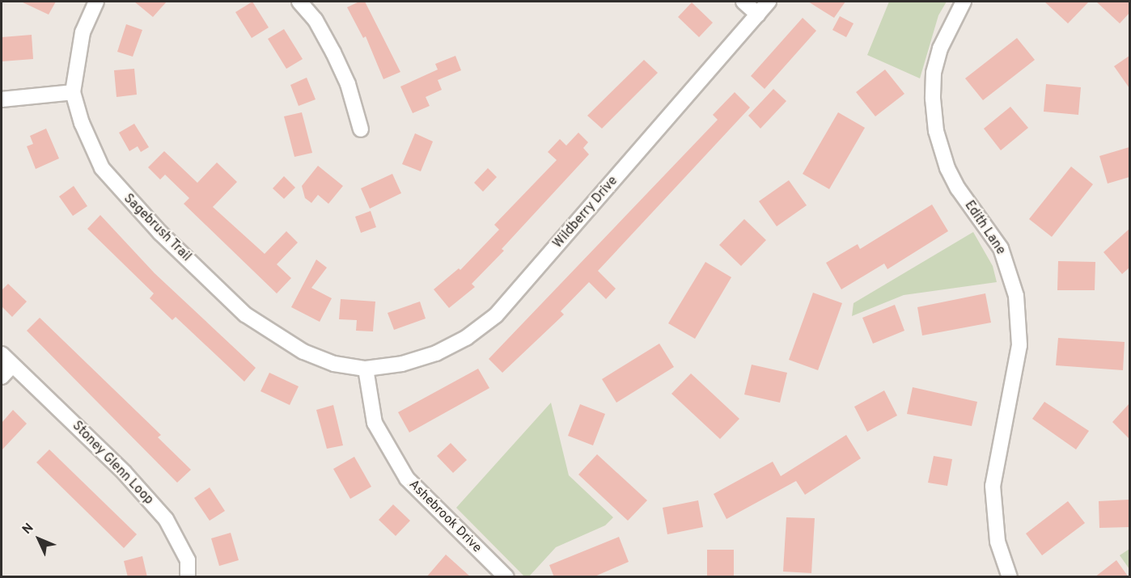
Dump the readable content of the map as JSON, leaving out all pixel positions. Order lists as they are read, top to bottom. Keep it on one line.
{"streets":{"street":["Wildberry Drive","Sagebrush Trail","Edith Lane","Stoney Glenn Loop","Ashebrook Drive"]},"crossings":[["Wildberry Drive","Sagebrush Trail"],["Wildberry Drive","Ashebrook Drive"],["Sagebrush Trail","Ashebrook Drive"]],"north":"top left"}
